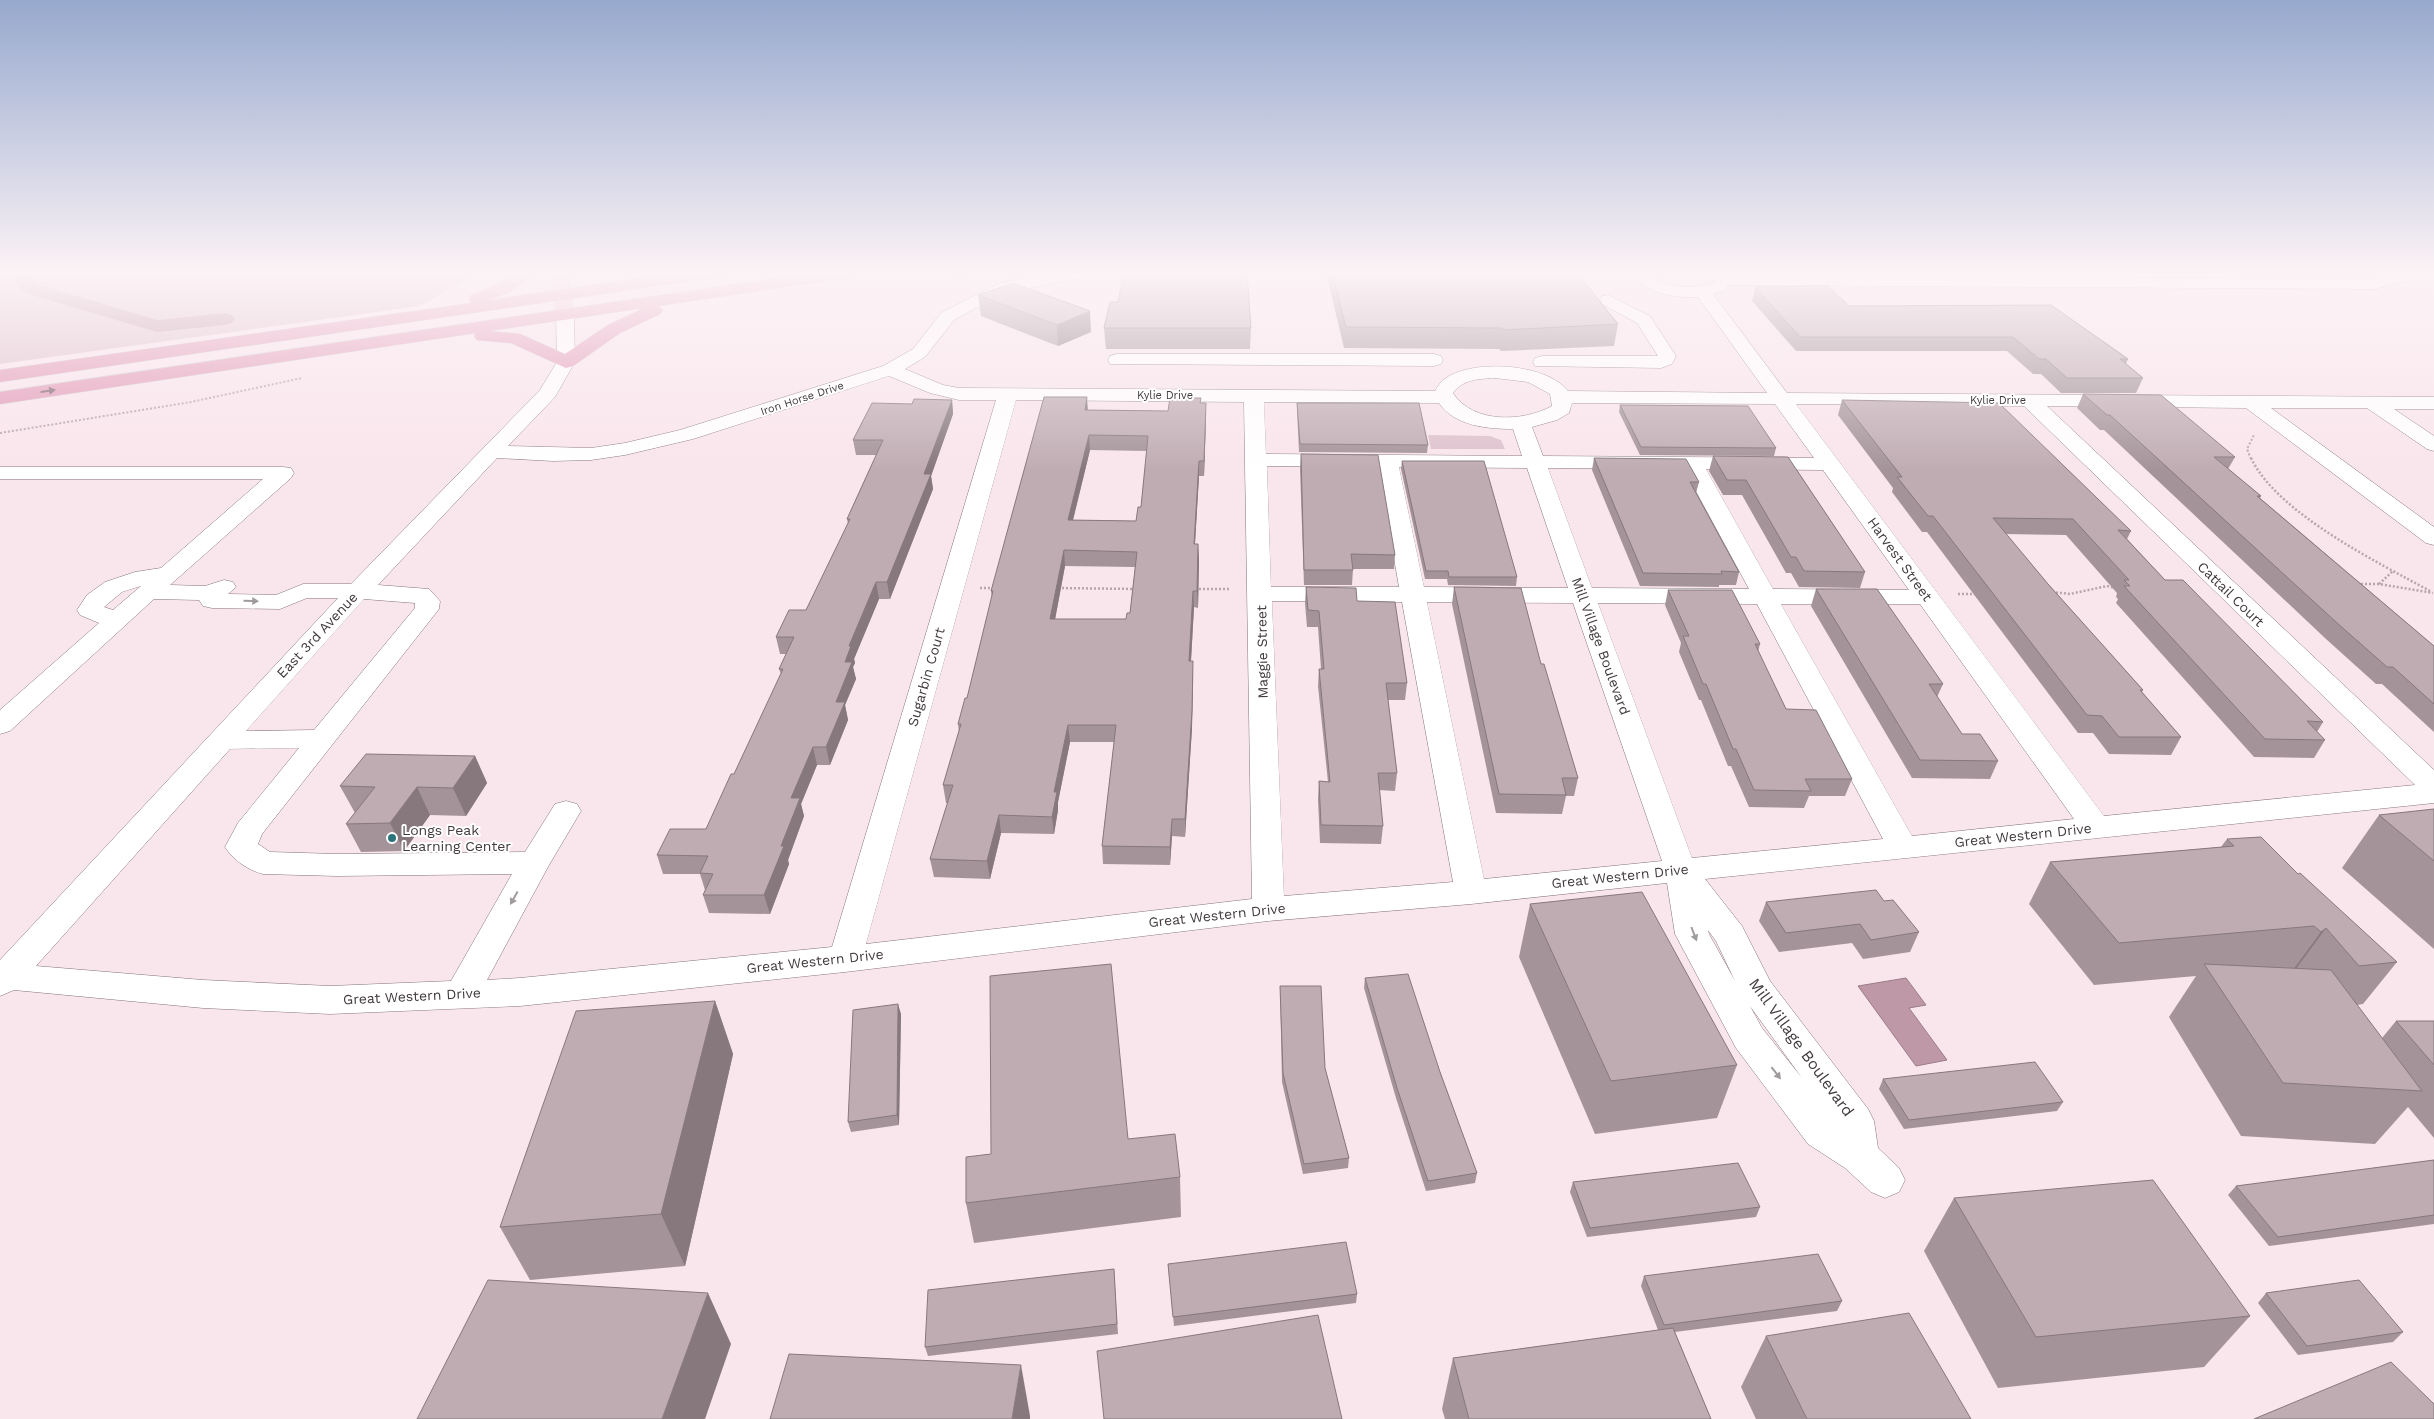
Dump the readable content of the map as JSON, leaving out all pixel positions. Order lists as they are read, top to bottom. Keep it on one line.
{"streets":{"street":["Kylie Drive","Iron Horse Drive","Harvest Street","Cattail Court","East 3rd Avenue","Mill Village Boulevard","Maggie Street","Sugarbin Court","Great Western Drive"]},"crossings":[["Kylie Drive","Iron Horse Drive"],["Kylie Drive","Harvest Street"],["Kylie Drive","Cattail Court"],["Kylie Drive","Maggie Street"],["Kylie Drive","Sugarbin Court"],["Iron Horse Drive","East 3rd Avenue"],["Harvest Street","Great Western Drive"],["East 3rd Avenue","Great Western Drive"],["Mill Village Boulevard","Great Western Drive"],["Maggie Street","Great Western Drive"],["Sugarbin Court","Great Western Drive"]],"places":["Longs Peak Learning Center"]}
